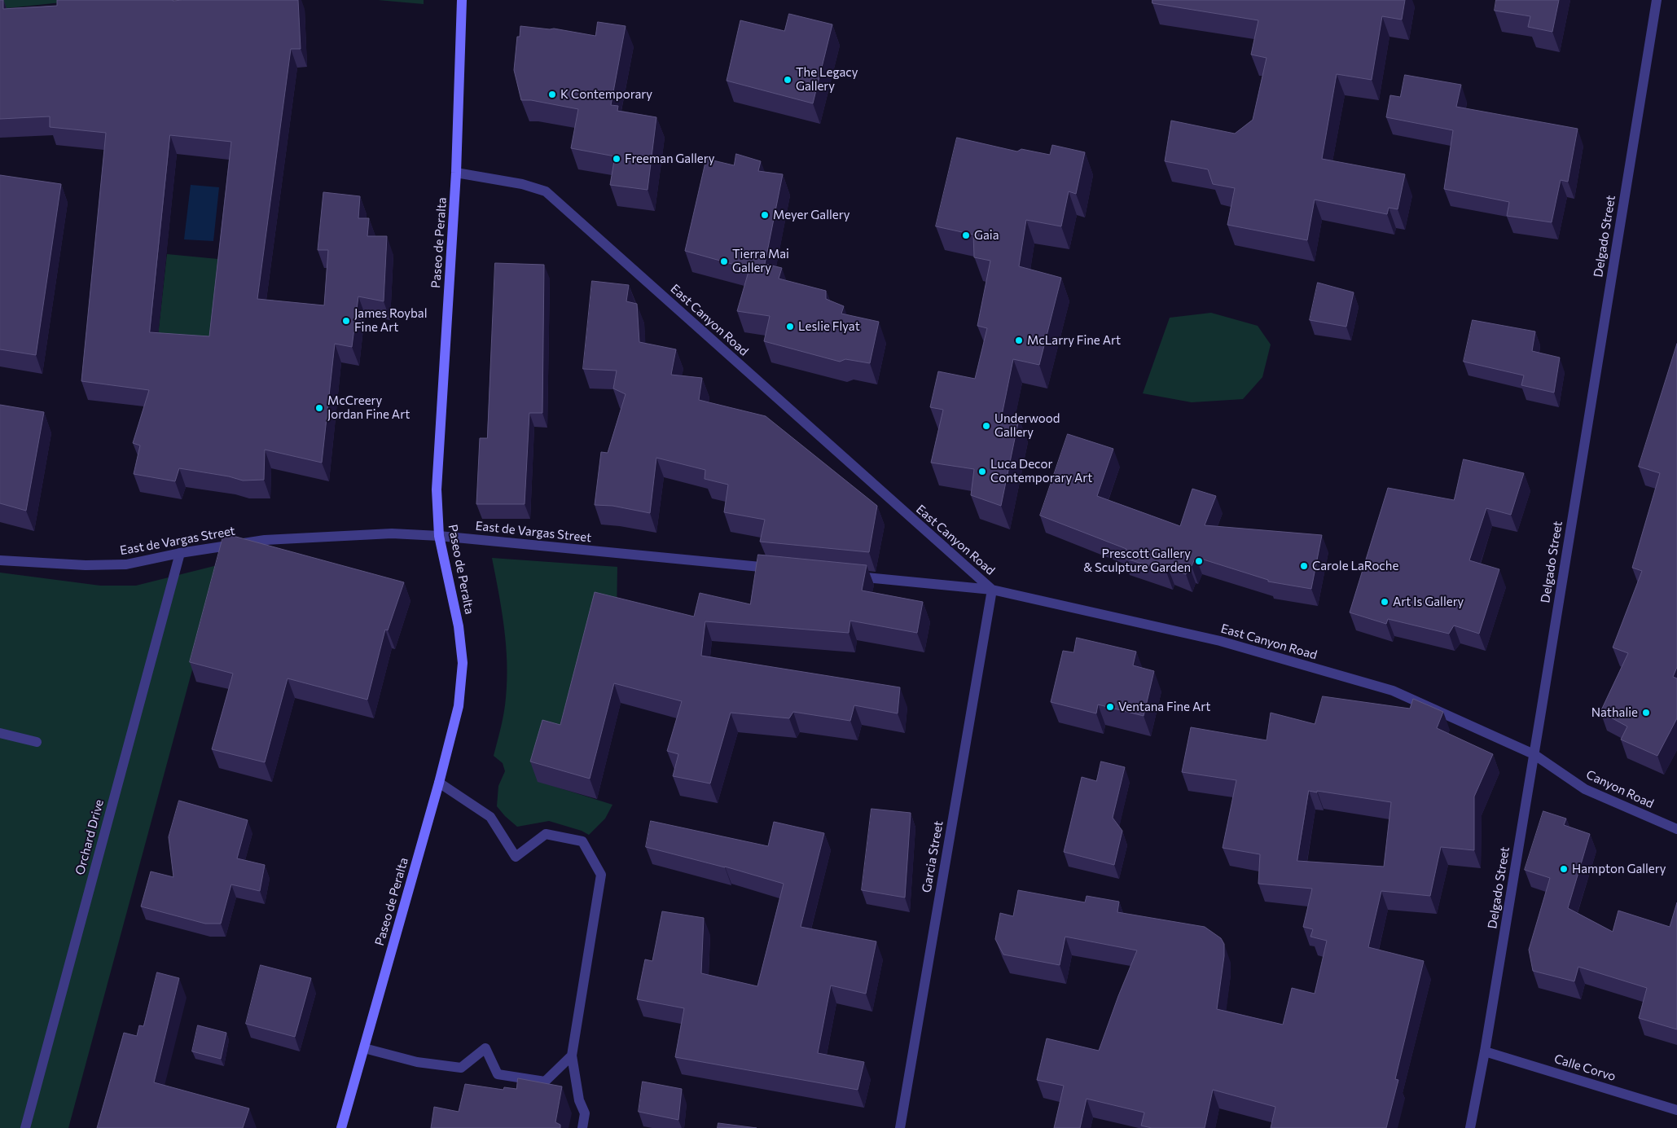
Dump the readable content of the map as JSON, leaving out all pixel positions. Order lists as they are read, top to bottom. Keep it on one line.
{"streets":{"main road":["Paseo de Peralta"],"street":["Delgado Street","East Canyon Road","East de Vargas Street","Canyon Road","Orchard Drive","Garcia Street","Calle Corvo"]},"crossings":[["Delgado Street","East Canyon Road"],["Delgado Street","Canyon Road"],["Delgado Street","Calle Corvo"],["Paseo de Peralta","East Canyon Road"],["Paseo de Peralta","East de Vargas Street"],["East Canyon Road","Canyon Road"],["East Canyon Road","Garcia Street"],["East de Vargas Street","Orchard Drive"]],"places":["The Legacy Gallery","K Contemporary","Freeman Gallery","Meyer Gallery","Gaia","Tierra Mai Gallery","James Roybal Fine Art","Leslie Flyat","McLarry Fine Art","McCreery Jordan Fine Art","Underwood Gallery","Luca Decor Contemporary Art","Prescott Gallery & Sculpture Garden","Carole LaRoche","Art Is Gallery","Ventana Fine Art","Nathalie","Hampton Gallery"]}
